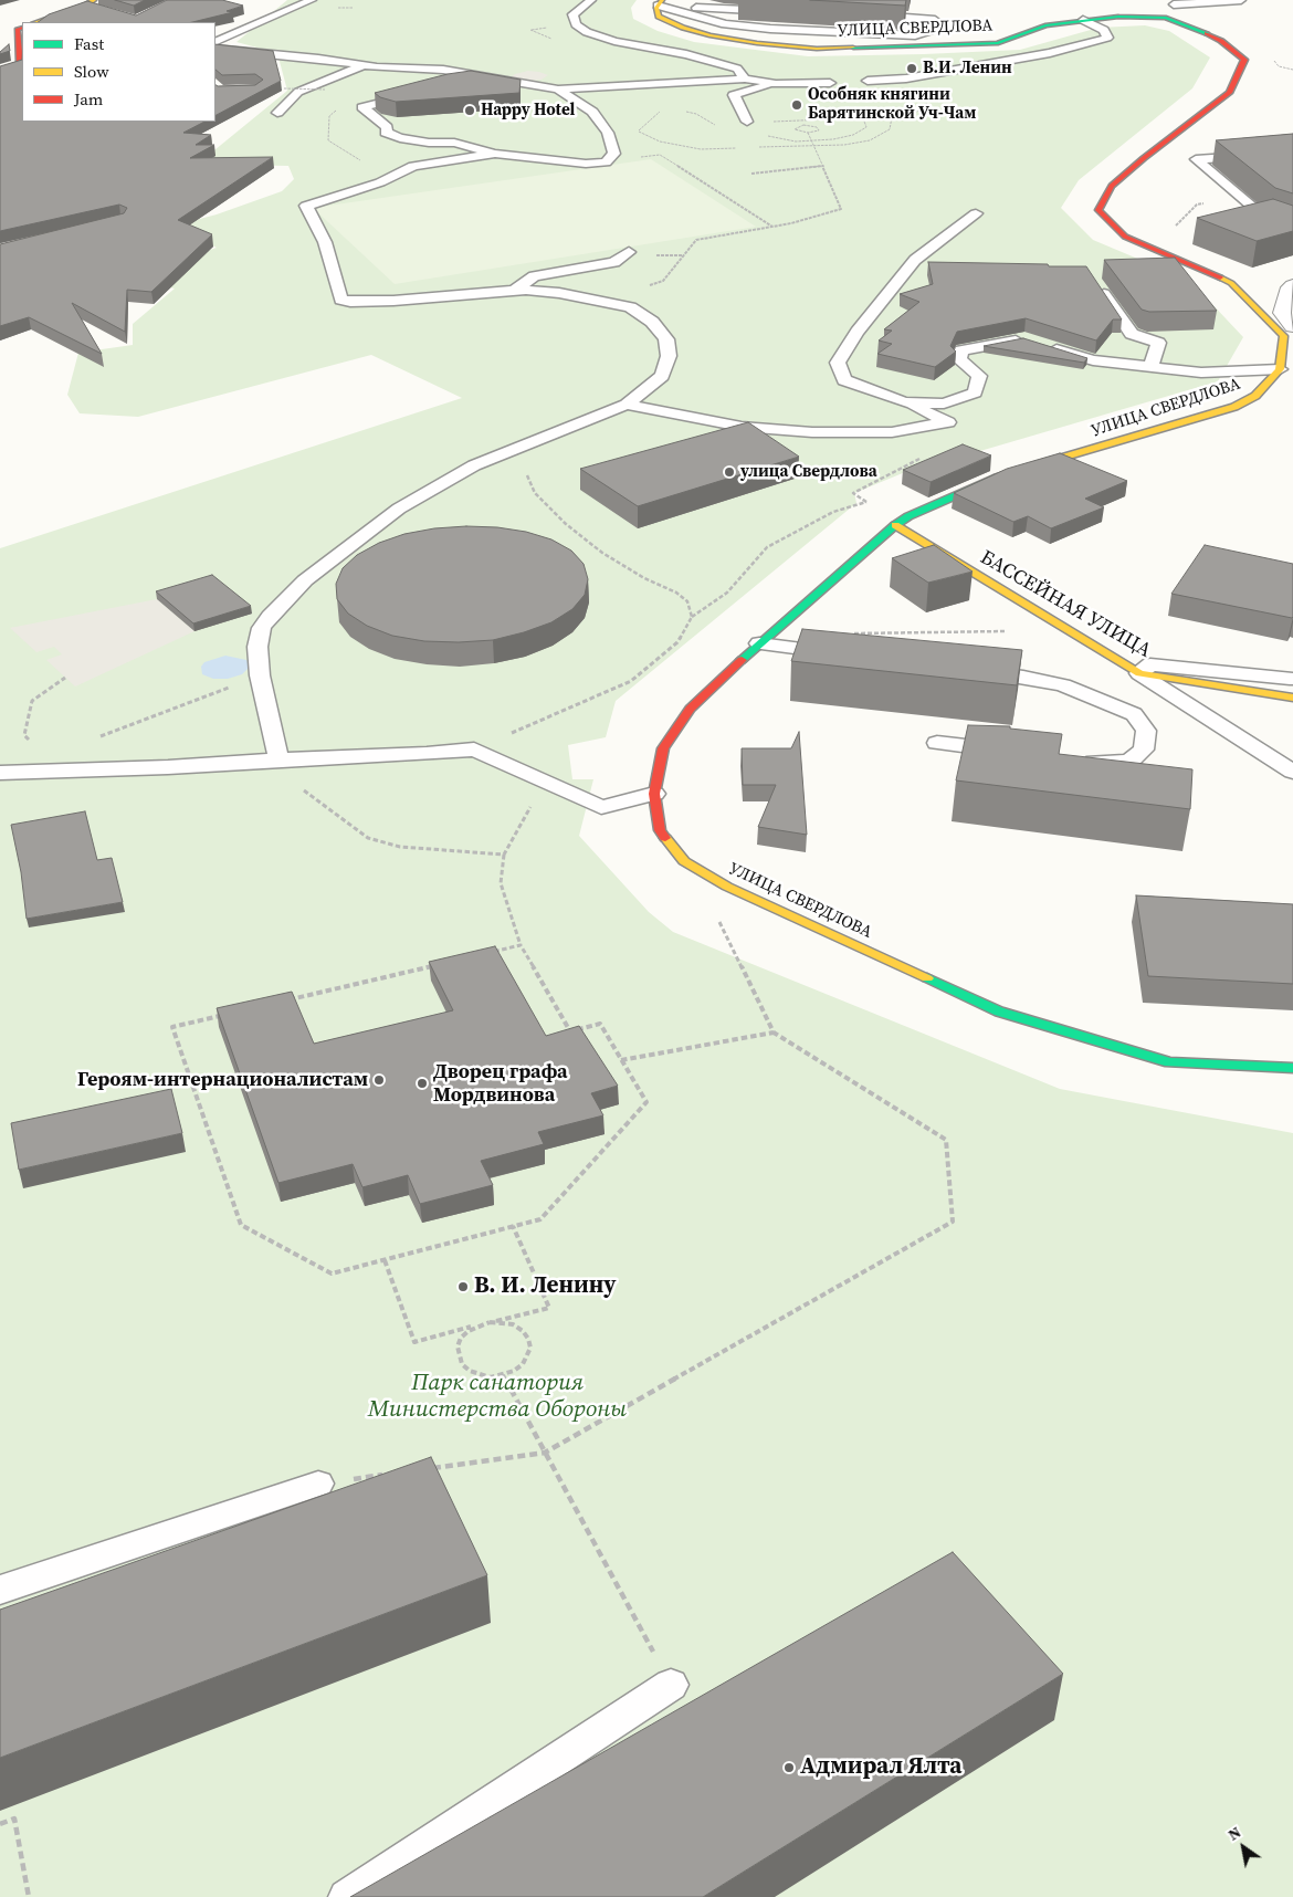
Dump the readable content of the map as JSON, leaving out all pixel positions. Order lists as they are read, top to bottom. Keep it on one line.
{"streets":{"main road":["УЛИЦА СВЕРДЛОВА","БАССЕЙНАЯ УЛИЦА"]},"crossings":[["УЛИЦА СВЕРДЛОВА","БАССЕЙНАЯ УЛИЦА"]],"parks":["Парк санатория Министерства Обороны"],"places":["В.И. Ленин","Особняк княгини Барятинской Уч-Чам","Happy Hotel","улица Свердлова","Героям-интернационалистам","Дворец графа Мордвинова","В. И. Ленину","Адмирал Ялта"],"legend":["Fast","Slow","Jam"],"north":"top left"}
